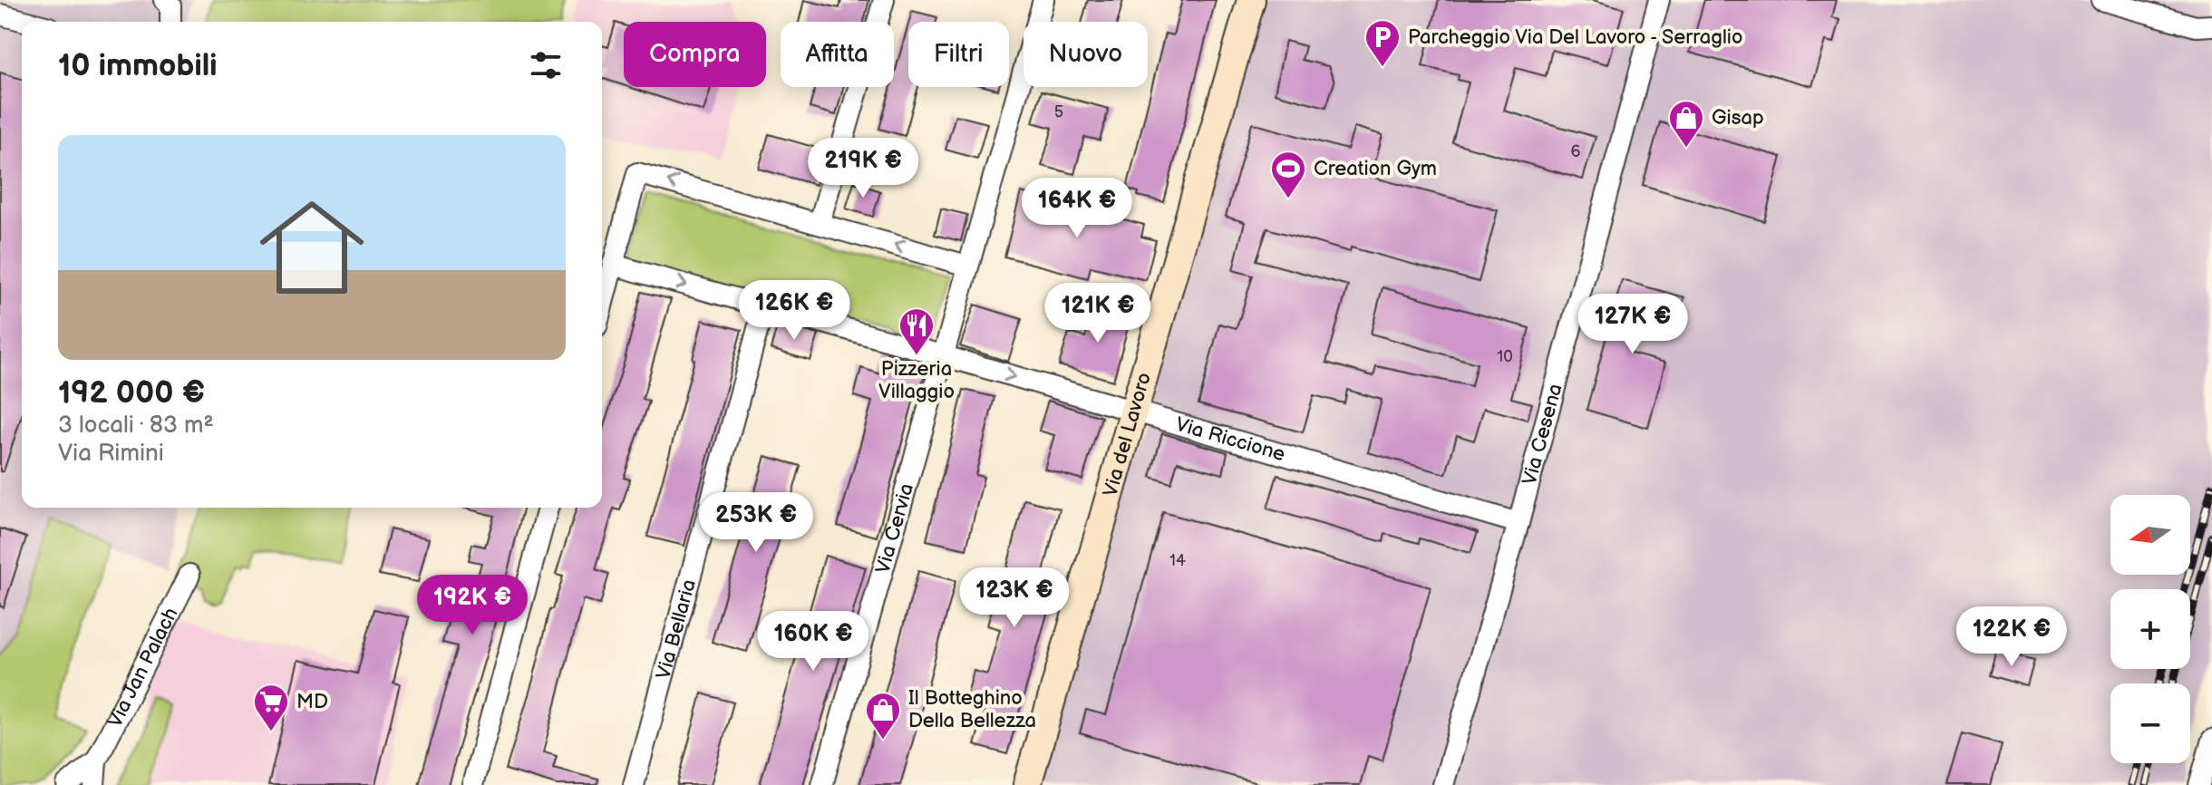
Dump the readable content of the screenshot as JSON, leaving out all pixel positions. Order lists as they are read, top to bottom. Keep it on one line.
{"streets":{"main road":["Via del Lavoro"],"street":["Via Cesena","Via Riccione","Via Cervia","Via Bellaria","Via Jan Palach"]},"crossings":[["Via del Lavoro","Via Riccione"],["Via Cesena","Via Riccione"],["Via Riccione","Via Cervia"],["Via Riccione","Via Bellaria"]],"one_way":["Via Riccione"],"places":{"parking":["Parcheggio Via Del Lavoro - Serraglio"],"shop":["Gisap","Il Botteghino Della Bellezza"],"sports":["Creation Gym"],"restaurant":["Pizzeria Villaggio"],"supermarket":["MD"]},"house_numbers":["5","6","10","14"],"north":"left","page":{"chip":["Compra","Affitta","Filtri","Nuovo"],"heading":"10 immobili","list":[{"name":"192 000 €","note":"3 locali · 83 m² · Via Rimini"}],"price":["219K €","164K €","126K €","121K €","127K €","253K €","123K €","192K €","122K €","160K €"],"map_buttons":["+","−"]}}
